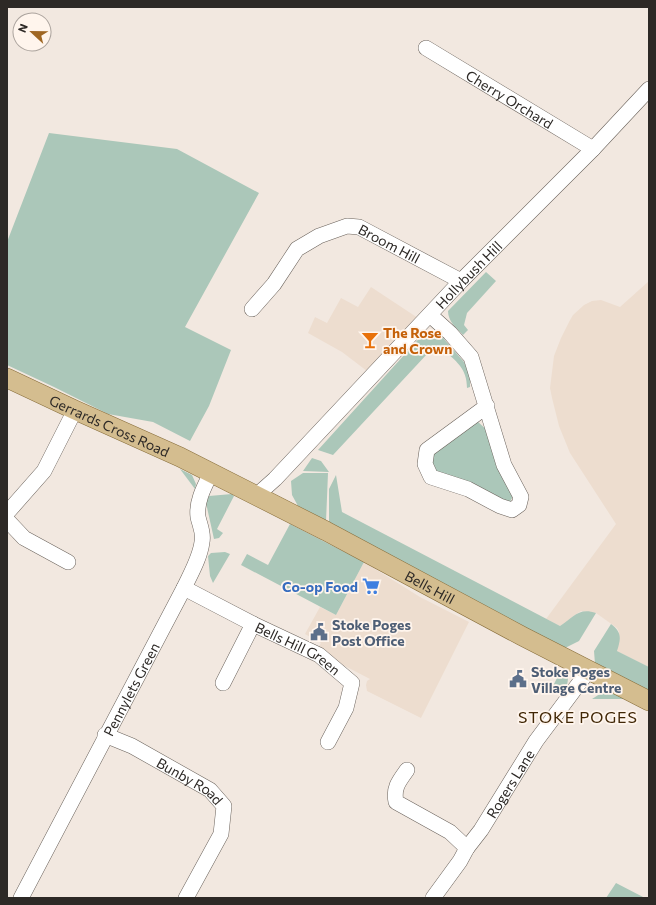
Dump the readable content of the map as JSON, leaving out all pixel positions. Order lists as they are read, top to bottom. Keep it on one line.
{"streets":{"main road":["Gerrards Cross Road","Bells Hill"],"street":["Cherry Orchard","Broom Hill","Hollybush Hill","Bells Hill Green","Pennylets Green","Bunby Road","Rogers Lane"]},"crossings":[["Cherry Orchard","Hollybush Hill"],["Broom Hill","Hollybush Hill"],["Hollybush Hill","Bells Hill"],["Gerrards Cross Road","Bells Hill"],["Gerrards Cross Road","Pennylets Green"],["Bells Hill","Pennylets Green"],["Bells Hill","Rogers Lane"],["Bells Hill Green","Pennylets Green"],["Pennylets Green","Bunby Road"]],"districts":["STOKE POGES"],"places":{"bar":["The Rose and Crown"],"supermarket":["Co-op Food"],"public building":["Stoke Poges Post Office","Stoke Poges Village Centre"]},"north":"left"}
